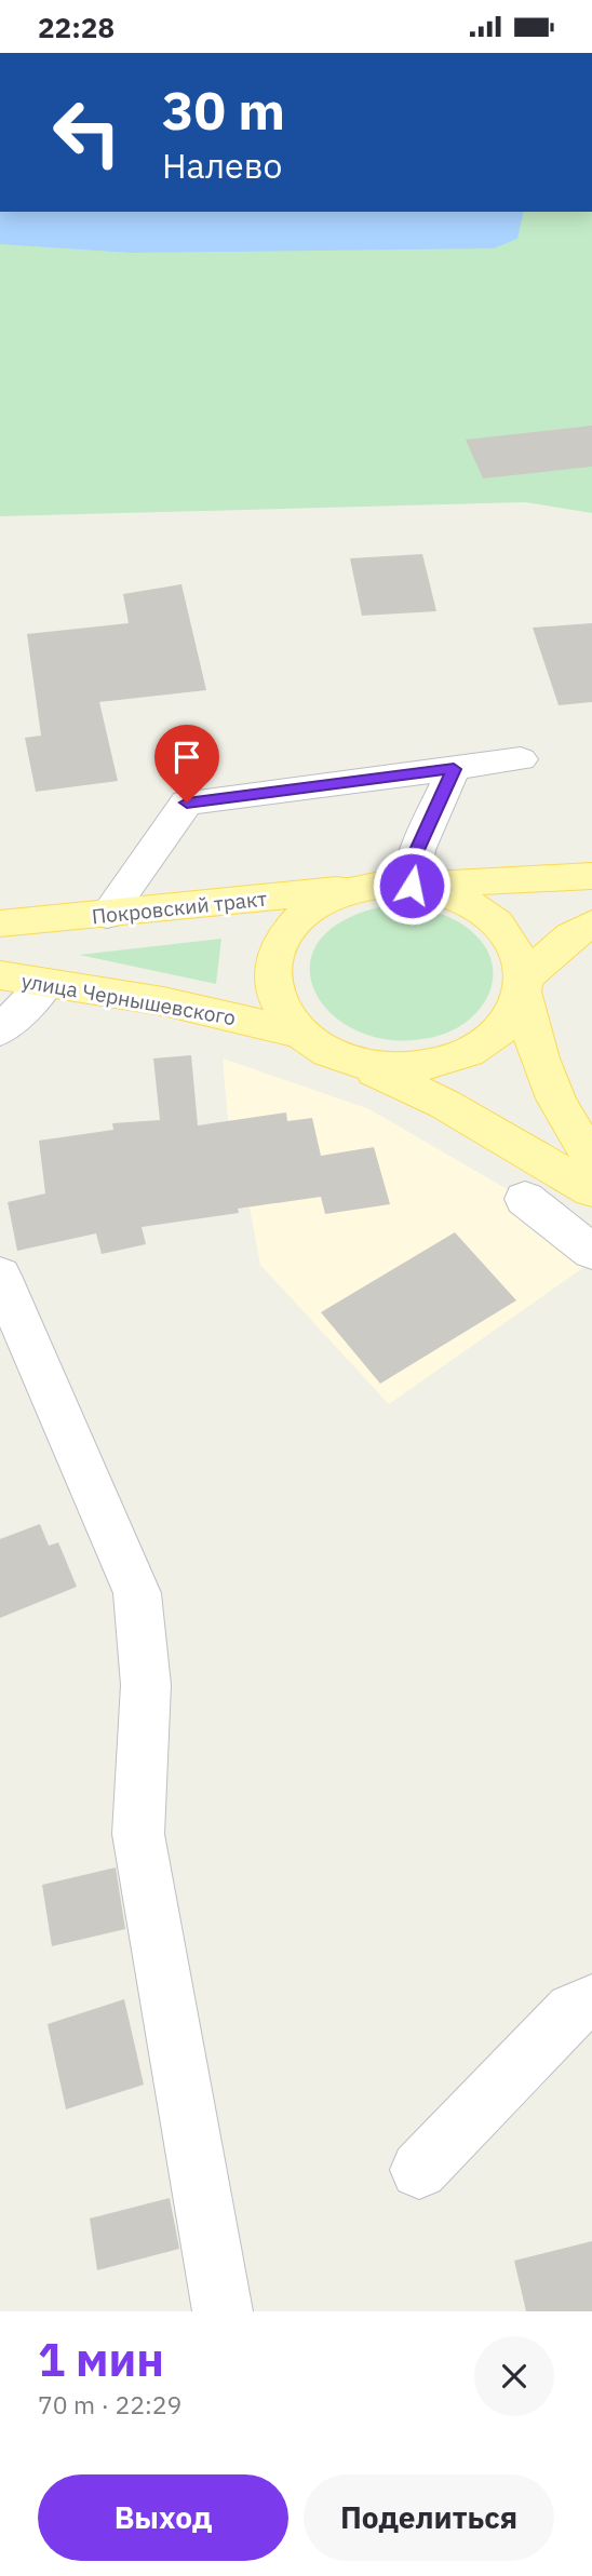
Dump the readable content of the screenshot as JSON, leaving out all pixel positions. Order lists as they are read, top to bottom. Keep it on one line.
{"streets":{"main road":["Покровский тракт","улица Чернышевского"]},"crossings":[["Покровский тракт","улица Чернышевского"]],"page":{"status":"22:28","turn":["30 m","Налево"],"heading":["1 мин","70 m · 22:29"],"buttons":["Выход","Поделиться"]}}
